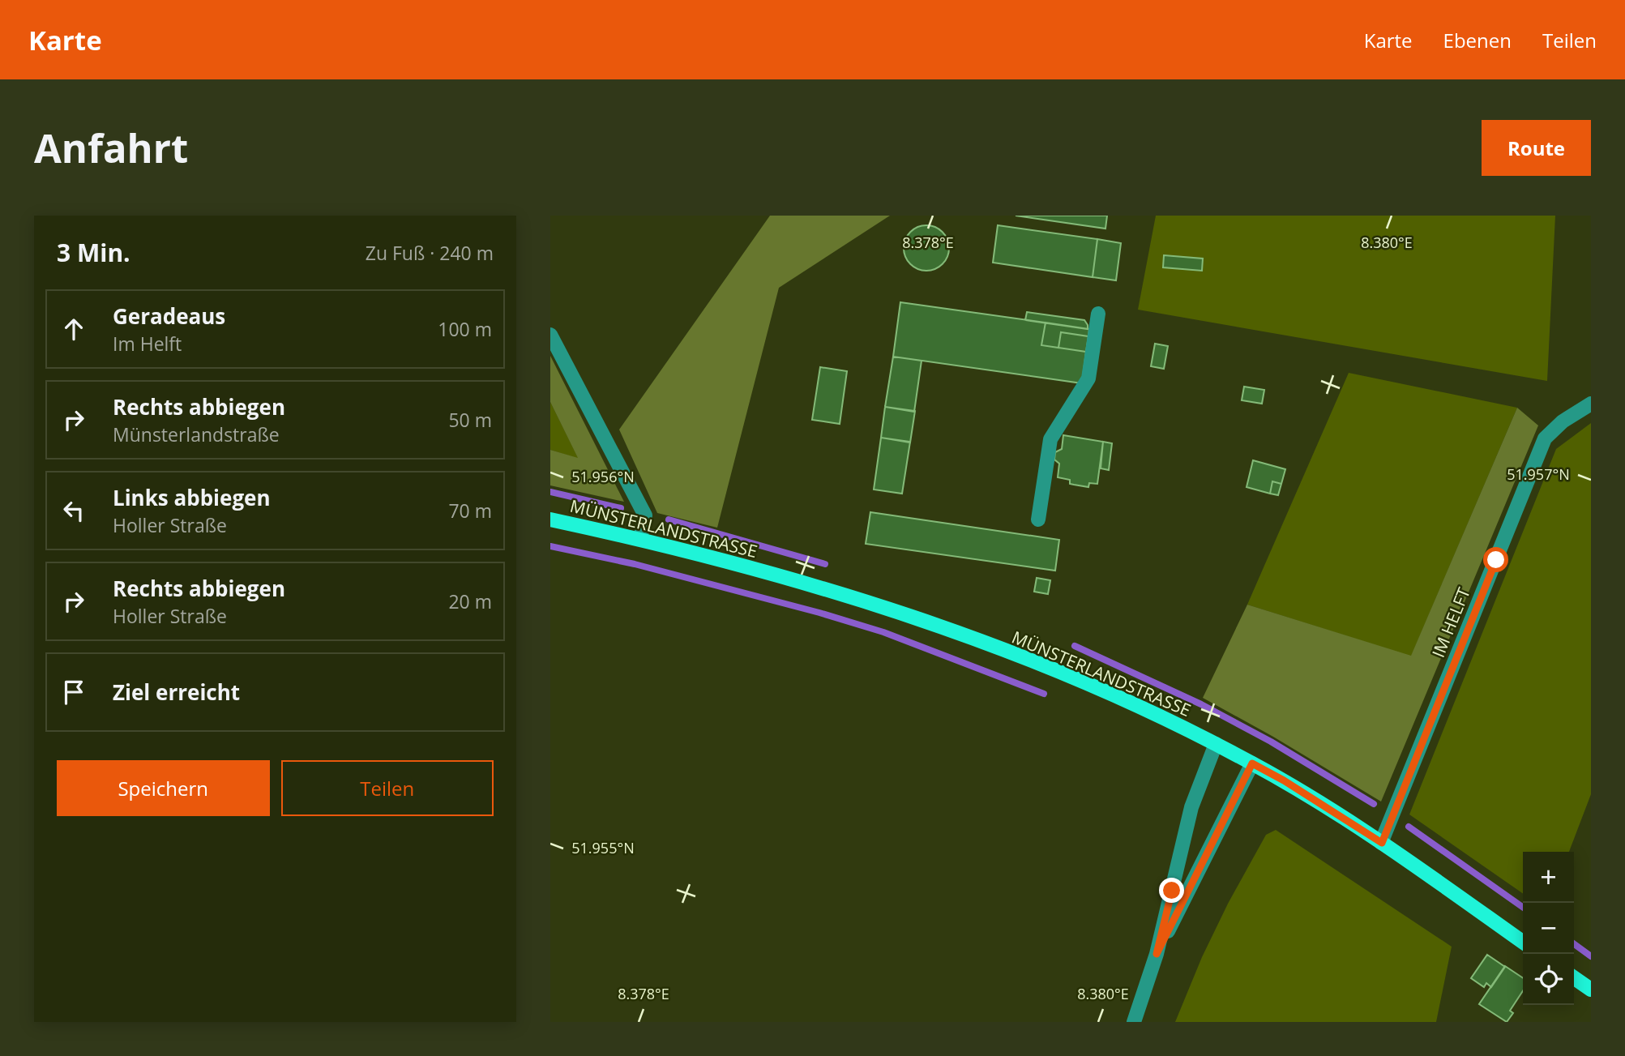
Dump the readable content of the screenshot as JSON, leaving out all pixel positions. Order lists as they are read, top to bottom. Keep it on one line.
{"streets":{"main road":["MÜNSTERLANDSTRASSE"],"street":["IM HELFT"]},"crossings":[["MÜNSTERLANDSTRASSE","IM HELFT"]],"page":{"header":"Karte","nav":["Karte","Ebenen","Teilen"],"buttons":["Route",["Speichern","Teilen"]],"title":"Anfahrt","heading":["3 Min.","Zu Fuß · 240 m"],"list":[["Geradeaus","Im Helft","100 m"],["Rechts abbiegen","Münsterlandstraße","50 m"],["Links abbiegen","Holler Straße","70 m"],["Rechts abbiegen","Holler Straße","20 m"],"Ziel erreicht"],"map_buttons":["+","−"]},"coordinates":["8.378°E","8.380°E","51.957°N","51.956°N","51.955°N"]}
